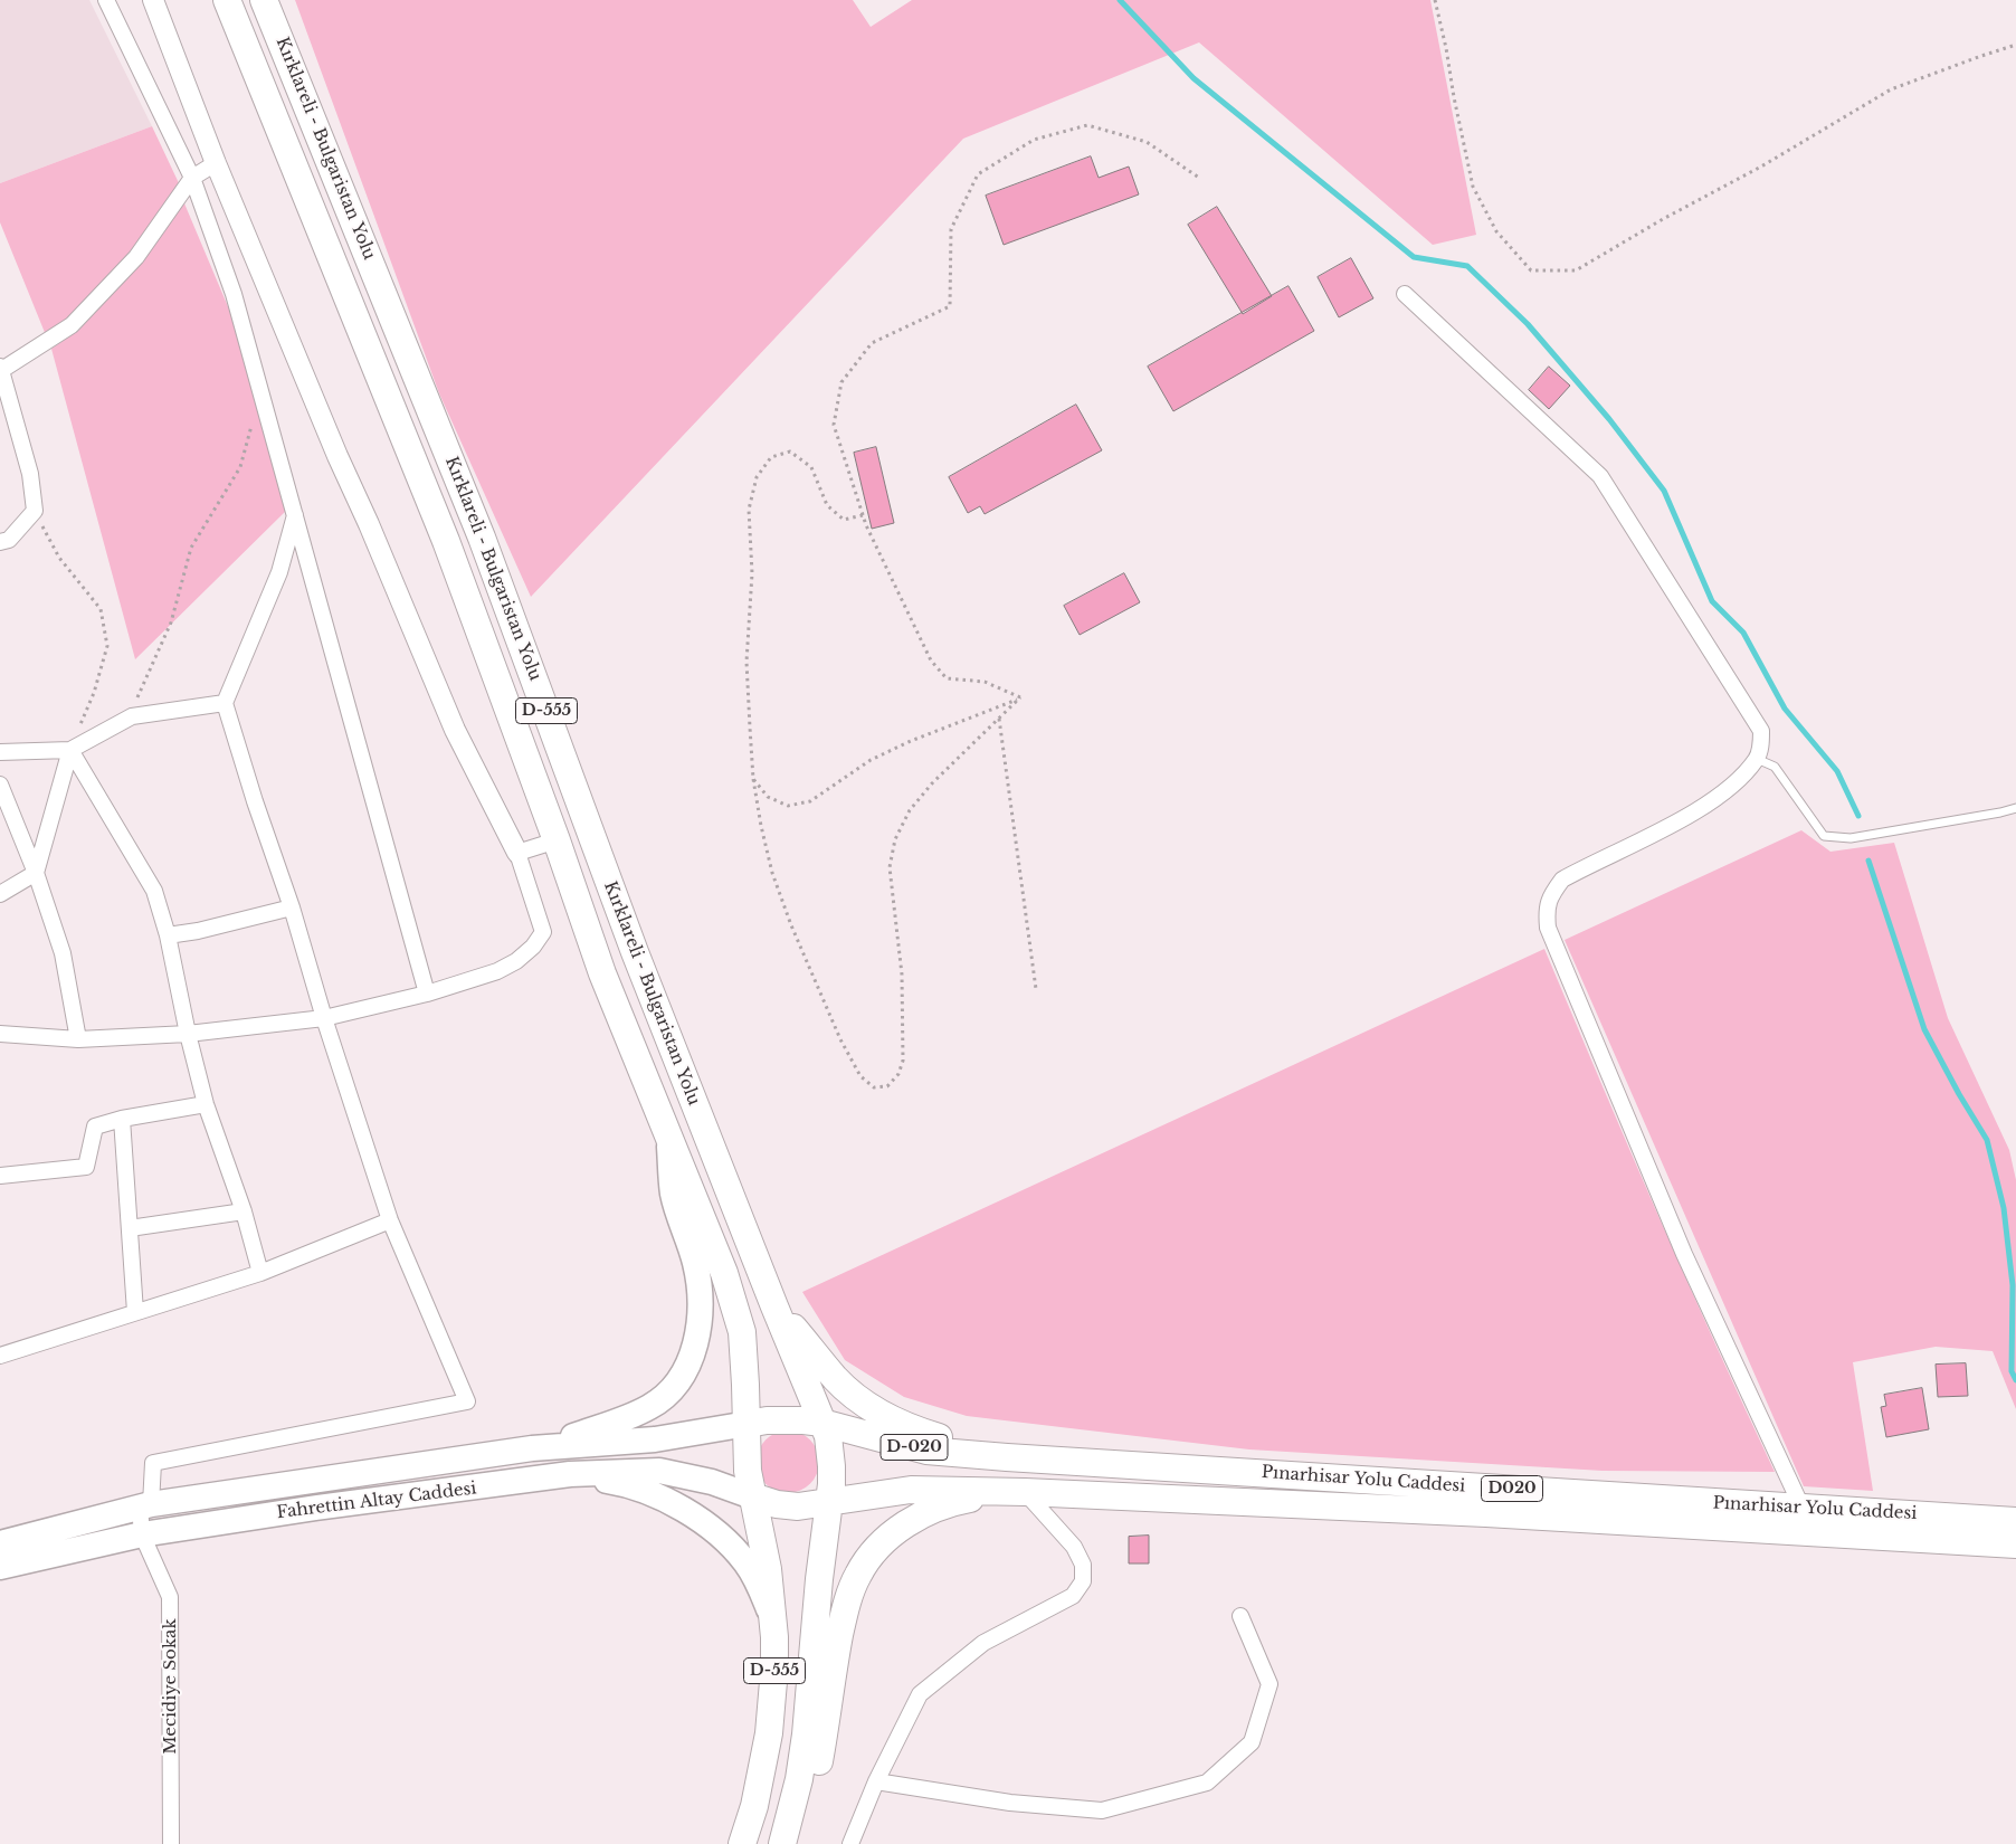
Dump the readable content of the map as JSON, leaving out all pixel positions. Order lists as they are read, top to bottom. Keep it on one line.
{"streets":{"highway":["Kırklareli - Bulgaristan Yolu","D-555","D-020","Pınarhisar Yolu Caddesi","D020"],"main road":["Fahrettin Altay Caddesi"],"street":["Mecidiye Sokak"]},"crossings":[["Kırklareli - Bulgaristan Yolu","D-555"],["Kırklareli - Bulgaristan Yolu","Pınarhisar Yolu Caddesi"],["Kırklareli - Bulgaristan Yolu","Fahrettin Altay Caddesi"],["D-555","Pınarhisar Yolu Caddesi"],["D-555","Fahrettin Altay Caddesi"],["Pınarhisar Yolu Caddesi","Fahrettin Altay Caddesi"],["Fahrettin Altay Caddesi","Mecidiye Sokak"]]}
